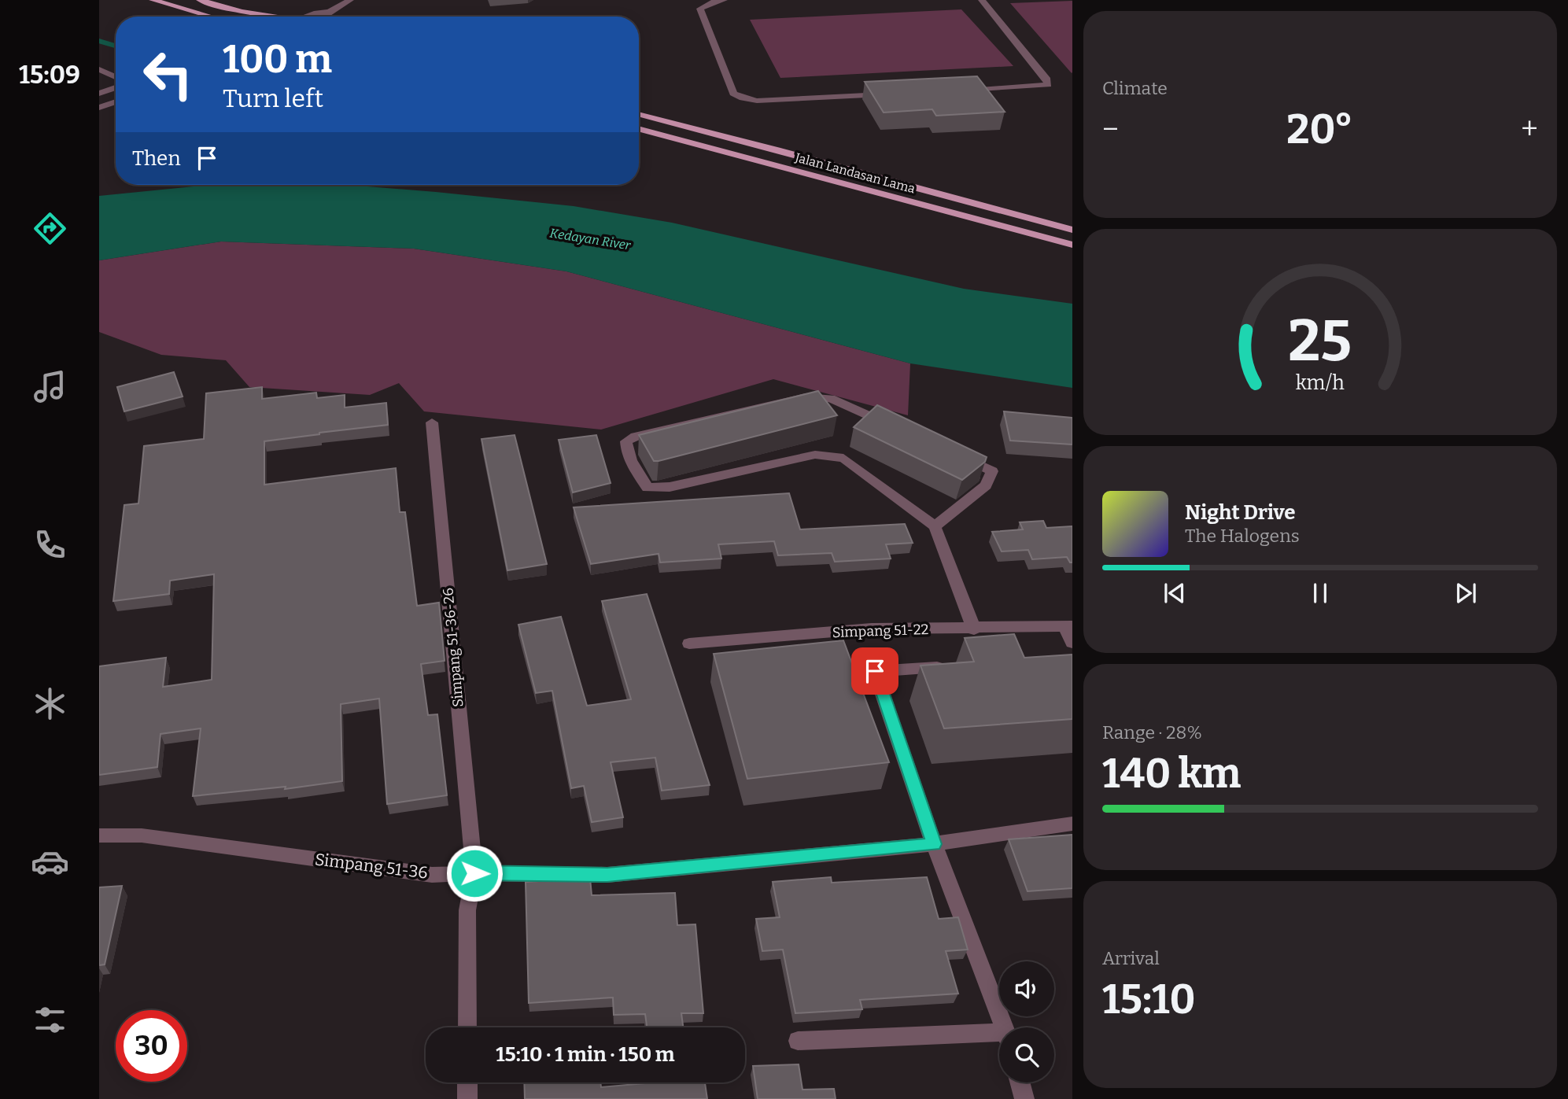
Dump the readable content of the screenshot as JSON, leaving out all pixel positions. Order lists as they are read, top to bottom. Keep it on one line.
{"streets":{"main road":["Jalan Landasan Lama"],"street":["Simpang 51-22","Simpang 51-36-26","Simpang 51-36"]},"crossings":[["Simpang 51-36-26","Simpang 51-36"]],"water":["Kedayan River"],"page":{"tabs":"15:09","tile":["Climate",["Range · 28%","140 km"],["Arrival","15:10"]],"turn":["100 m","Turn left"],"heat":["−","20°","+"],"then":"Then","song":["Night Drive","The Halogens"],"limit":"30","trip":"15:10 · 1 min · 150 m","gauge":["25","km/h"]}}
